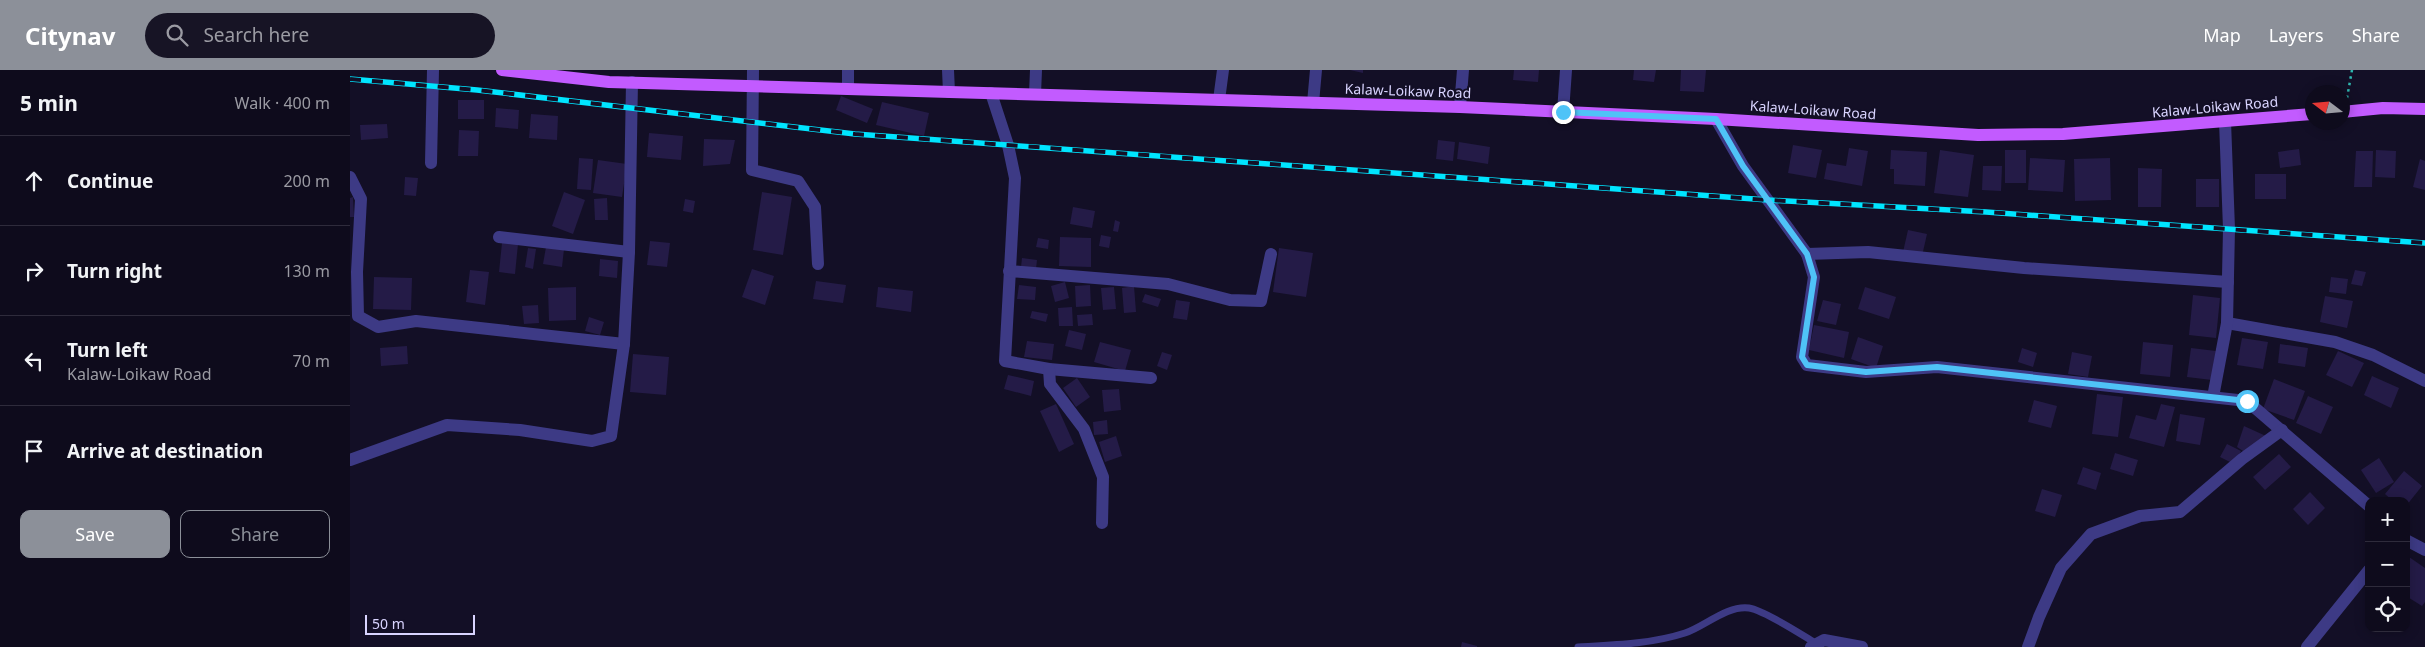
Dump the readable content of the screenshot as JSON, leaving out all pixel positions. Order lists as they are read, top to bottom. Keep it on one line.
{"streets":{"main road":["Kalaw-Loikaw Road"]},"scale_bar":"50 m","north":"left","page":{"header":"Citynav","search":"Search here","nav":["Map","Layers","Share"],"heading":["5 min","Walk · 400 m"],"list":[["Continue","200 m"],["Turn right","130 m"],["Turn left","Kalaw-Loikaw Road","70 m"],"Arrive at destination"],"buttons":["Save","Share"],"map_buttons":["+","−"],"scale":"50 m"}}
